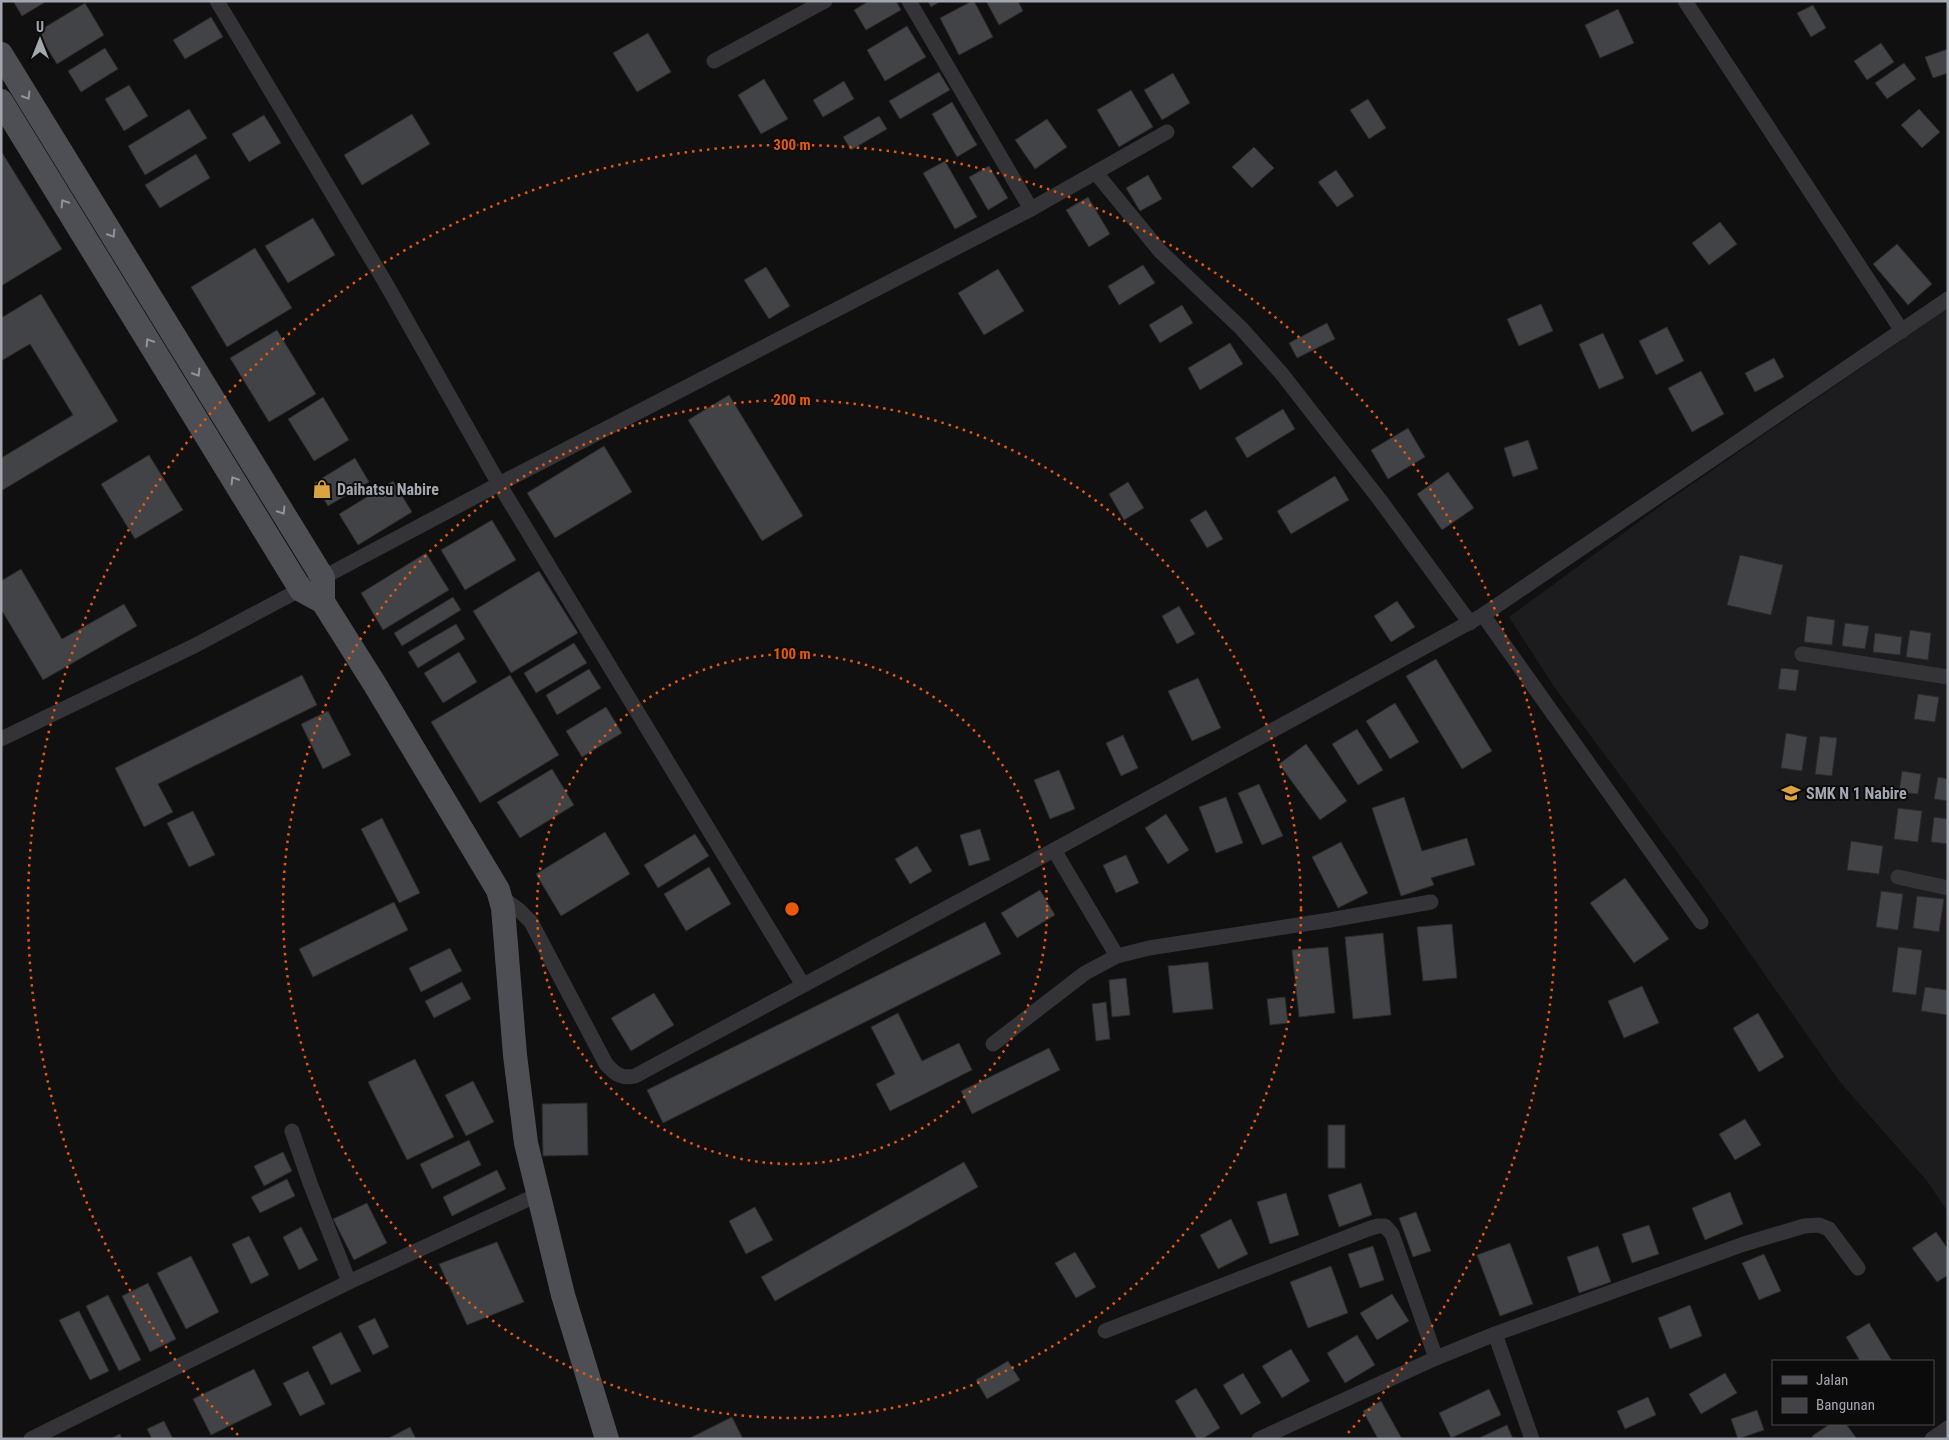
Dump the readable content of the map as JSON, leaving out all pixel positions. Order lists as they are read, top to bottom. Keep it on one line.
{"places":{"shop":["Daihatsu Nabire"],"school or university":["SMK N 1 Nabire"]},"legend":["Jalan","Bangunan"],"north":"top","rings":["300 m","200 m","100 m"]}
